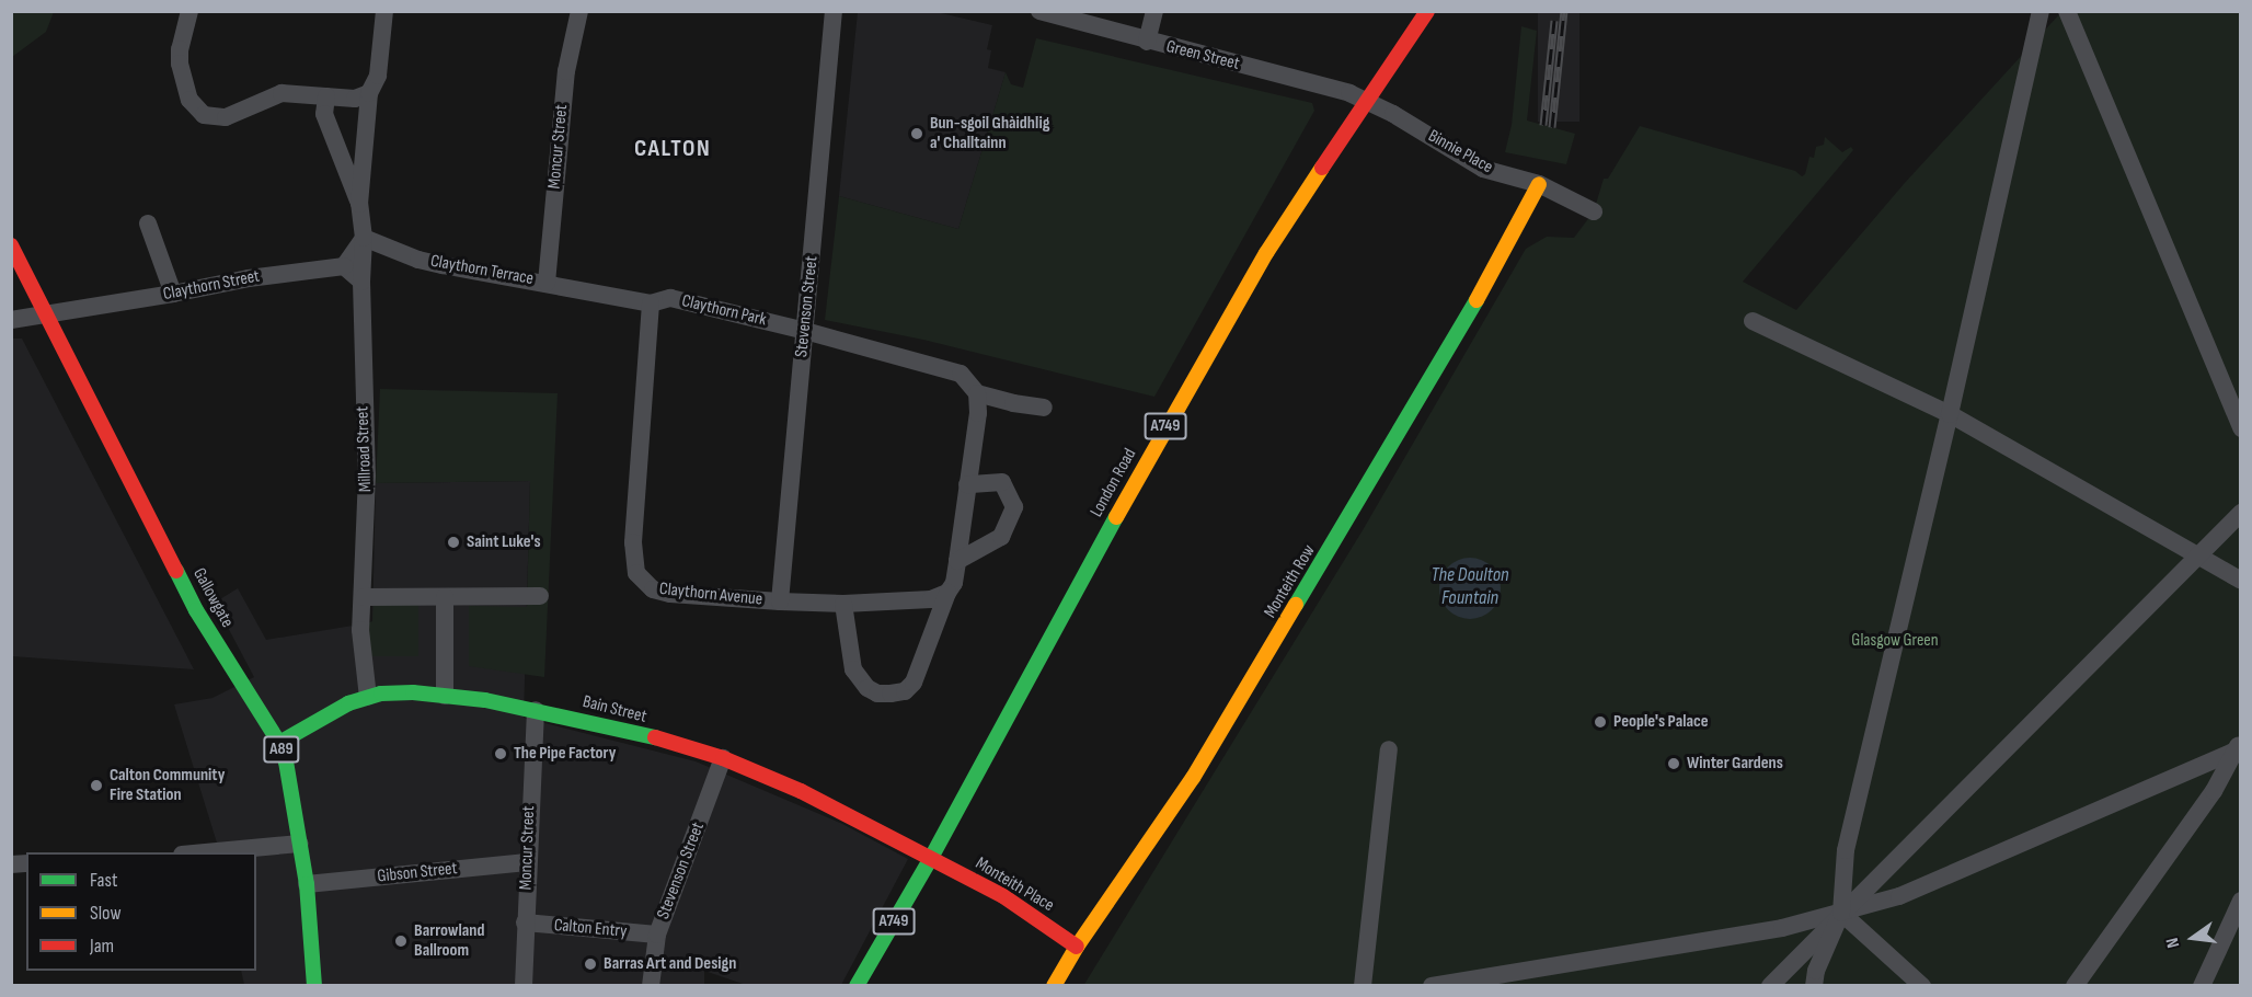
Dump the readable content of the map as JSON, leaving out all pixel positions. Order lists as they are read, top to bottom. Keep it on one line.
{"streets":{"main road":["A749","London Road","Monteith Row","Gallowgate","Bain Street","A89","Monteith Place"],"street":["Green Street","Moncur Street","Binnie Place","Claythorn Terrace","Claythorn Street","Stevenson Street","Claythorn Park","Millroad Street","Claythorn Avenue","Gibson Street","Calton Entry"]},"crossings":[["Green Street","Binnie Place"],["Green Street","London Road"],["Moncur Street","Claythorn Terrace"],["Moncur Street","Claythorn Park"],["Moncur Street","Bain Street"],["Moncur Street","Gibson Street"],["Moncur Street","Calton Entry"],["Binnie Place","London Road"],["Binnie Place","Monteith Row"],["Claythorn Terrace","Claythorn Park"],["Claythorn Terrace","Millroad Street"],["Claythorn Street","Gallowgate"],["Stevenson Street","Claythorn Park"],["Stevenson Street","Claythorn Avenue"],["Stevenson Street","Bain Street"],["Stevenson Street","Calton Entry"],["Claythorn Park","Claythorn Avenue"],["Millroad Street","Bain Street"],["London Road","Bain Street"],["London Road","Monteith Place"],["Monteith Row","Monteith Place"],["Gallowgate","Bain Street"],["Gallowgate","Gibson Street"],["Bain Street","Monteith Place"]],"districts":["CALTON"],"water":["The Doulton Fountain"],"parks":["Glasgow Green"],"places":["Bun-sgoil Ghàidhlig a' Challtainn","Saint Luke's","People's Palace","The Pipe Factory","Winter Gardens","Calton Community Fire Station","Barrowland Ballroom","Barras Art and Design"],"legend":["Fast","Slow","Jam"],"north":"left"}
